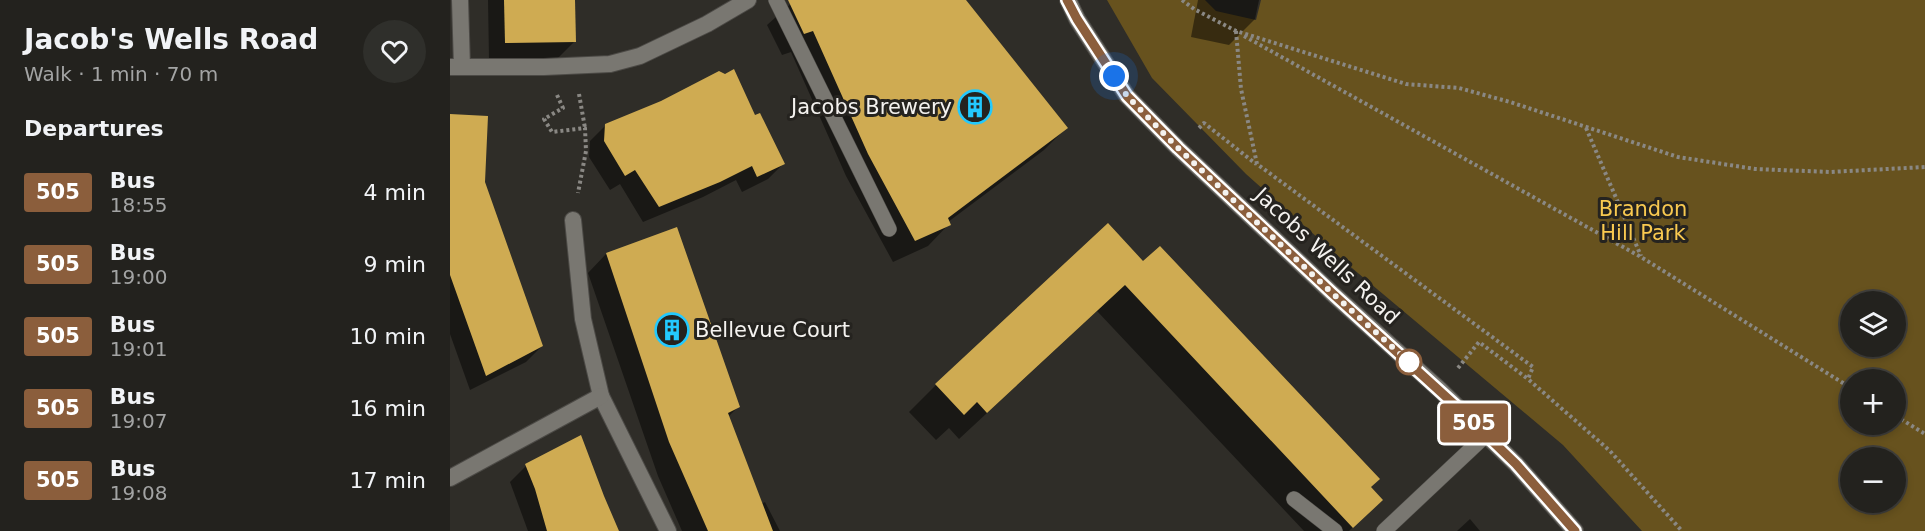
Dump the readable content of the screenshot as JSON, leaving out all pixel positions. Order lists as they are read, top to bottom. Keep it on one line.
{"streets":{"street":["Jacobs Wells Road"]},"parks":["Brandon Hill Park"],"places":{"building":["Jacobs Brewery","Bellevue Court"]},"lines":["bus line 505"],"page":{"heading":[["Jacob's Wells Road","Walk · 1 min · 70 m"],"Departures"],"on_map":"505","list":[{"mark":"505","name":"Bus","note":"18:55","value":"4 min"},{"mark":"505","name":"Bus","note":"19:00","value":"9 min"},{"mark":"505","name":"Bus","note":"19:01","value":"10 min"},{"mark":"505","name":"Bus","note":"19:07","value":"16 min"},{"mark":"505","name":"Bus","note":"19:08","value":"17 min"}],"map_buttons":["+","−"]}}
